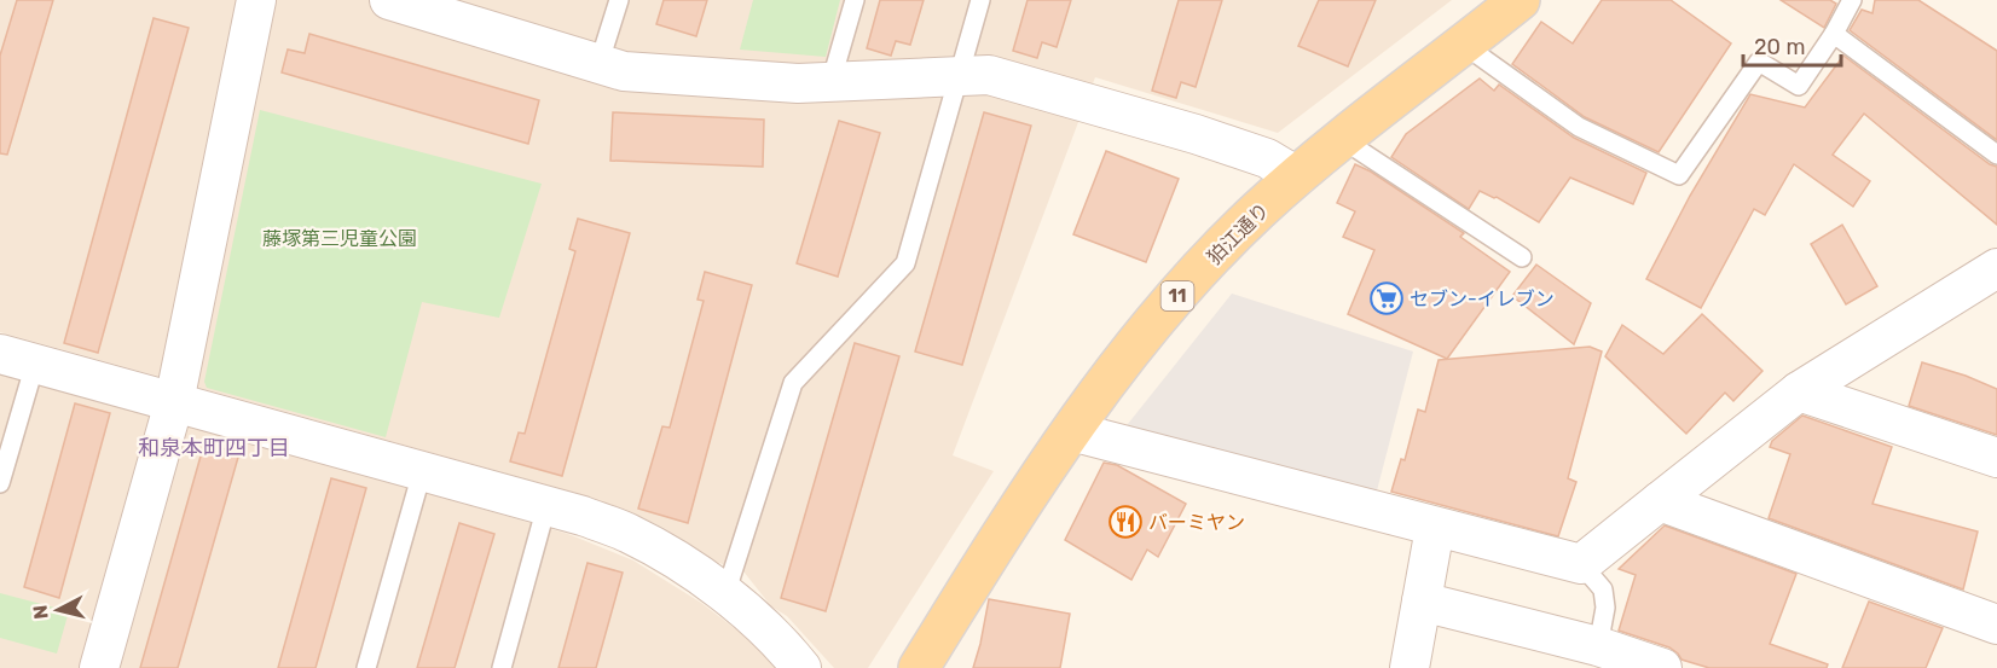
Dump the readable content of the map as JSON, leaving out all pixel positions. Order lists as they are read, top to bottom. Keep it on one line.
{"streets":{"main road":["狛江通り","11"]},"districts":["和泉本町四丁目"],"parks":["藤塚第三児童公園"],"places":{"supermarket":["セブン-イレブン"],"restaurant":["バーミヤン"]},"scale_bar":"20 m","north":"left"}
